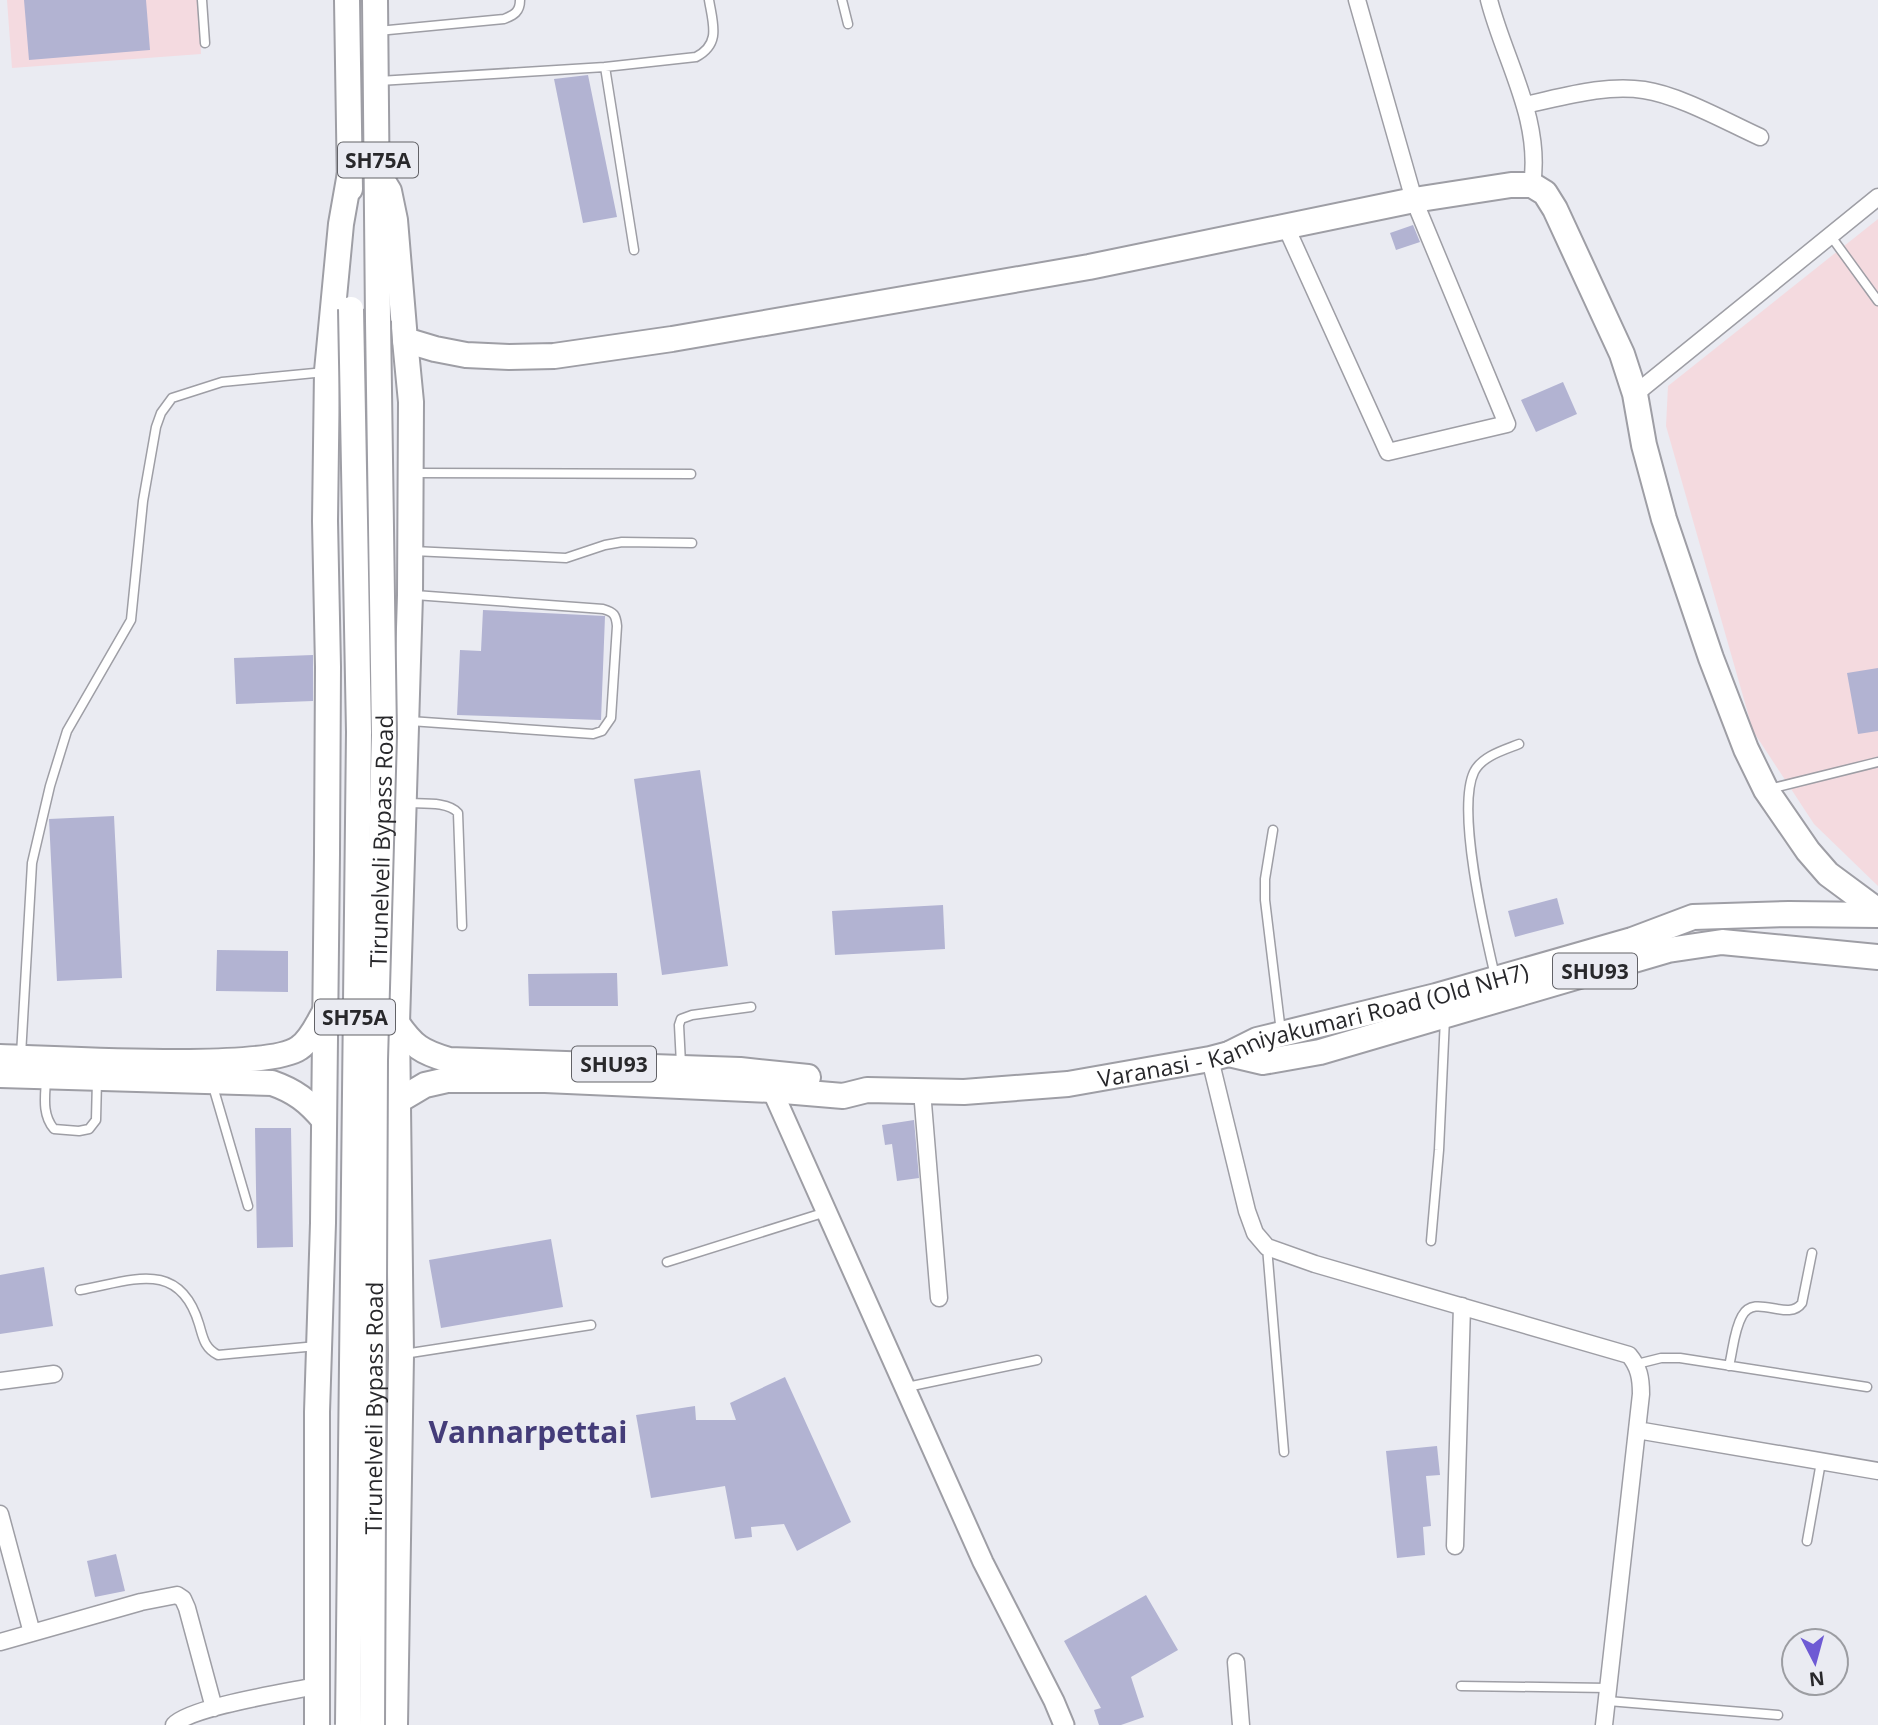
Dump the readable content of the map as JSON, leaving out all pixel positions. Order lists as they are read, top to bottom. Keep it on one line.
{"streets":{"main road":["SH75A","Tirunelveli Bypass Road","SHU93","Varanasi - Kanniyakumari Road (Old NH7)"]},"districts":["Vannarpettai"],"north":"bottom"}
